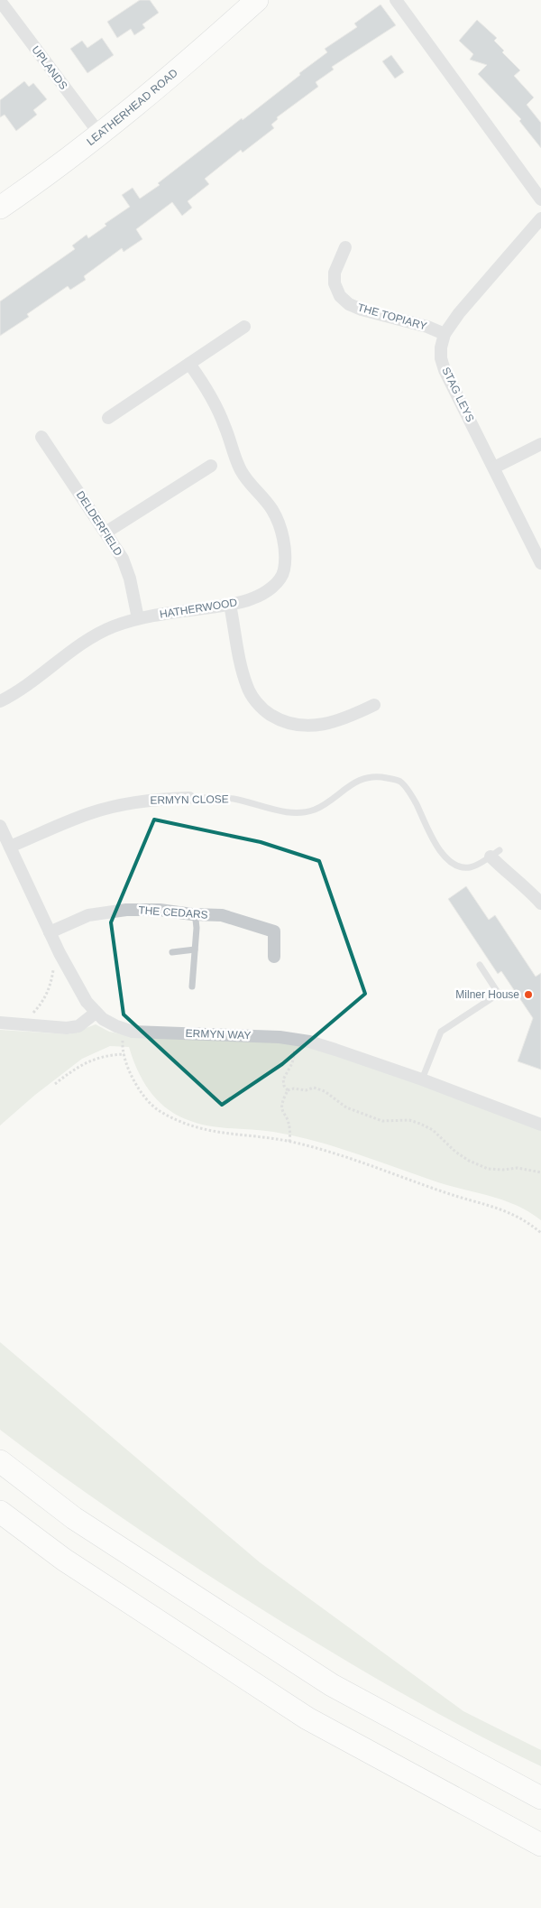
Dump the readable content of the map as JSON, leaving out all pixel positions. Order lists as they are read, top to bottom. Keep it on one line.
{"streets":{"highway":["LEATHERHEAD ROAD"],"street":["UPLANDS","THE TOPIARY","STAG LEYS","DELDERFIELD","HATHERWOOD","ERMYN CLOSE","THE CEDARS","ERMYN WAY"]},"crossings":[["UPLANDS","LEATHERHEAD ROAD"],["THE TOPIARY","STAG LEYS"],["DELDERFIELD","HATHERWOOD"],["ERMYN CLOSE","ERMYN WAY"],["THE CEDARS","ERMYN WAY"]],"places":["Milner House"]}
